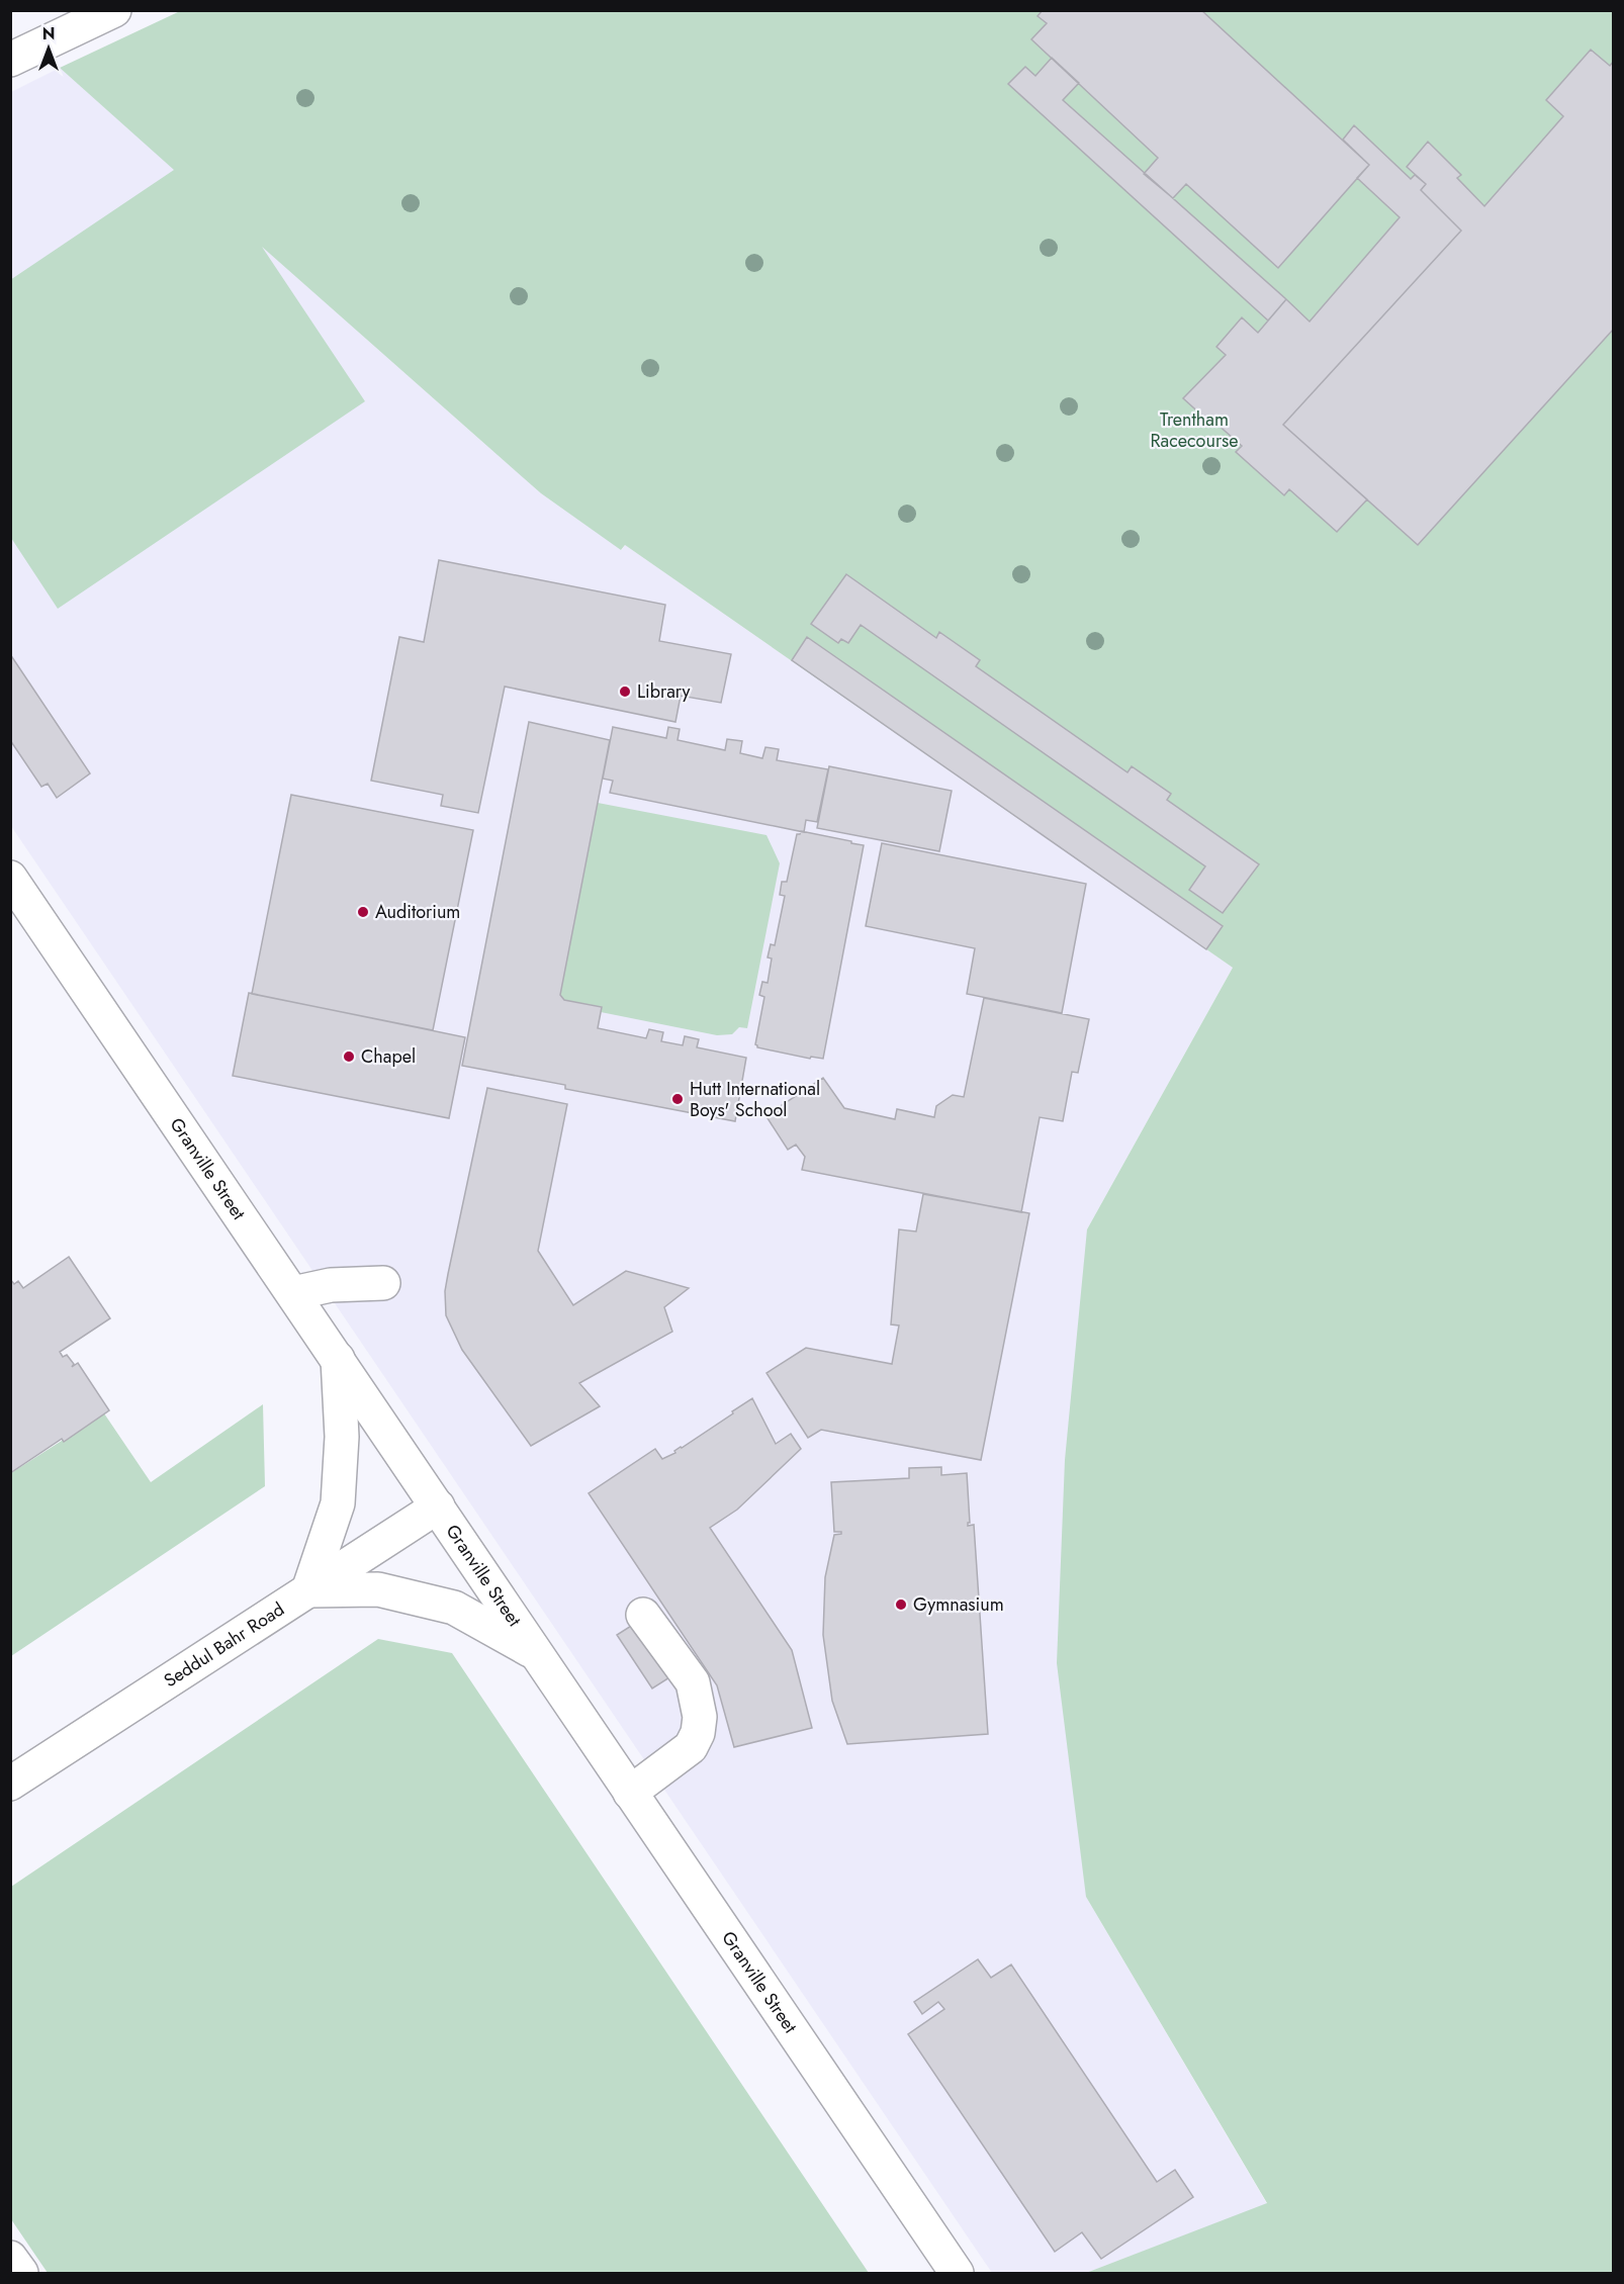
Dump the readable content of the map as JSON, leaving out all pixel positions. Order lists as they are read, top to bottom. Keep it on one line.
{"streets":{"street":["Granville Street","Seddul Bahr Road"]},"crossings":[["Granville Street","Seddul Bahr Road"]],"parks":["Trentham Racecourse"],"places":["Library","Auditorium","Chapel","Hutt International Boys' School","Gymnasium"],"north":"top"}
